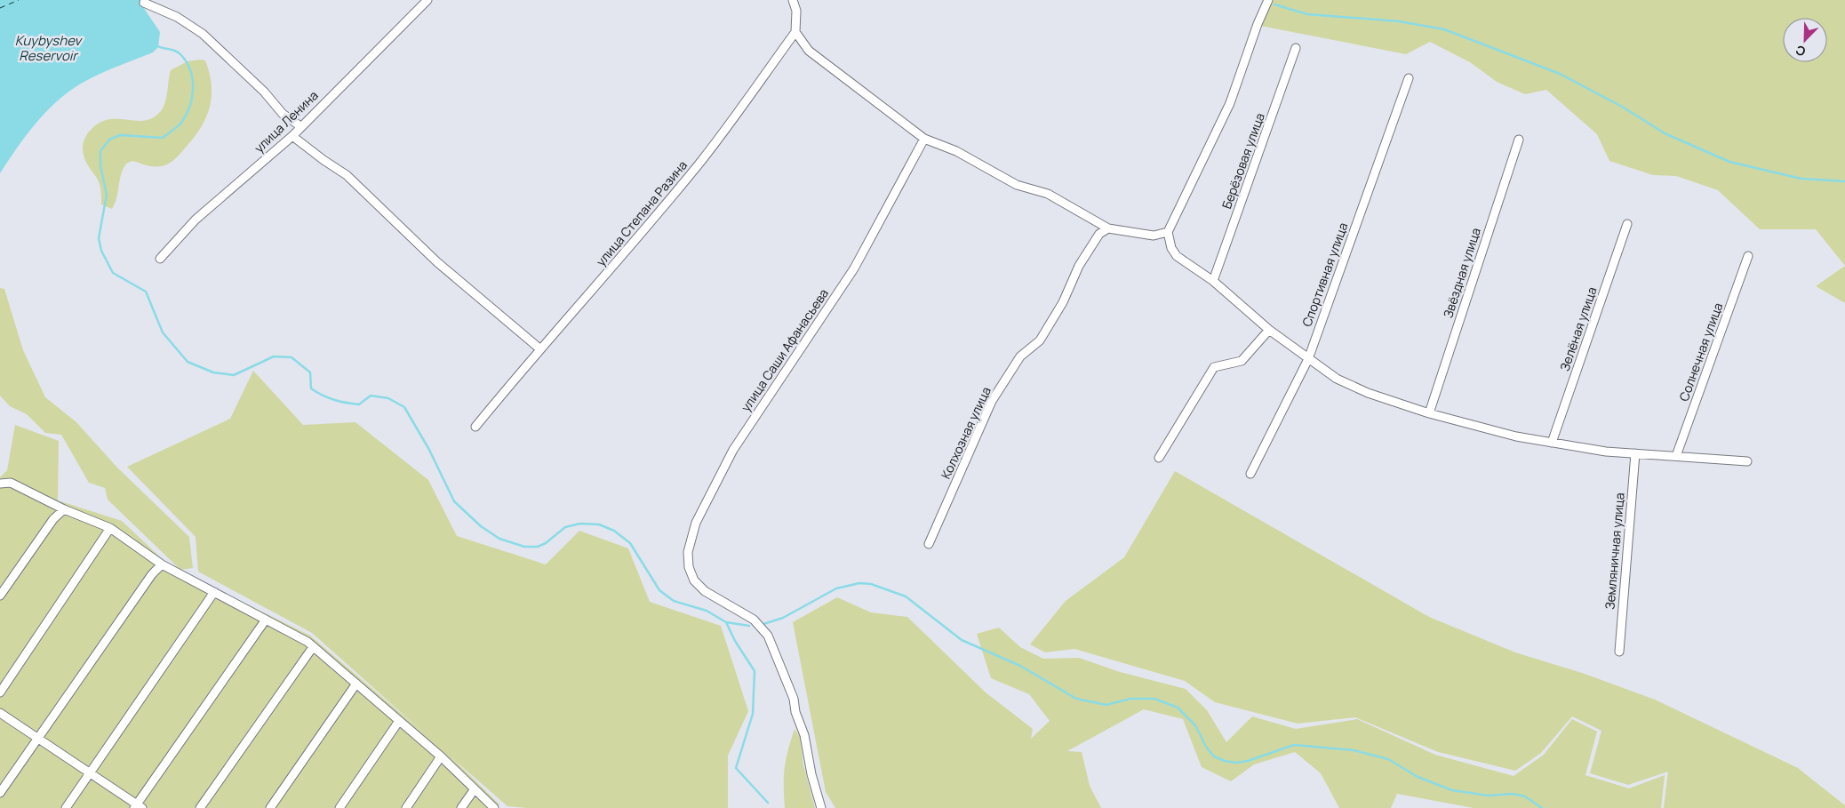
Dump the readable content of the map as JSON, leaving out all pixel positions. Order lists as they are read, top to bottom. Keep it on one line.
{"streets":{"street":["улица Ленина","Берёзовая улица","улица Степана Разина","Звёздная улица","Спортивная улица","Зелёная улица","улица Саши Афанасьева","Солнечная улица","Колхозная улица","Земляничная улица"]},"water":["Kuybyshev Reservoir"],"north":"bottom left"}
